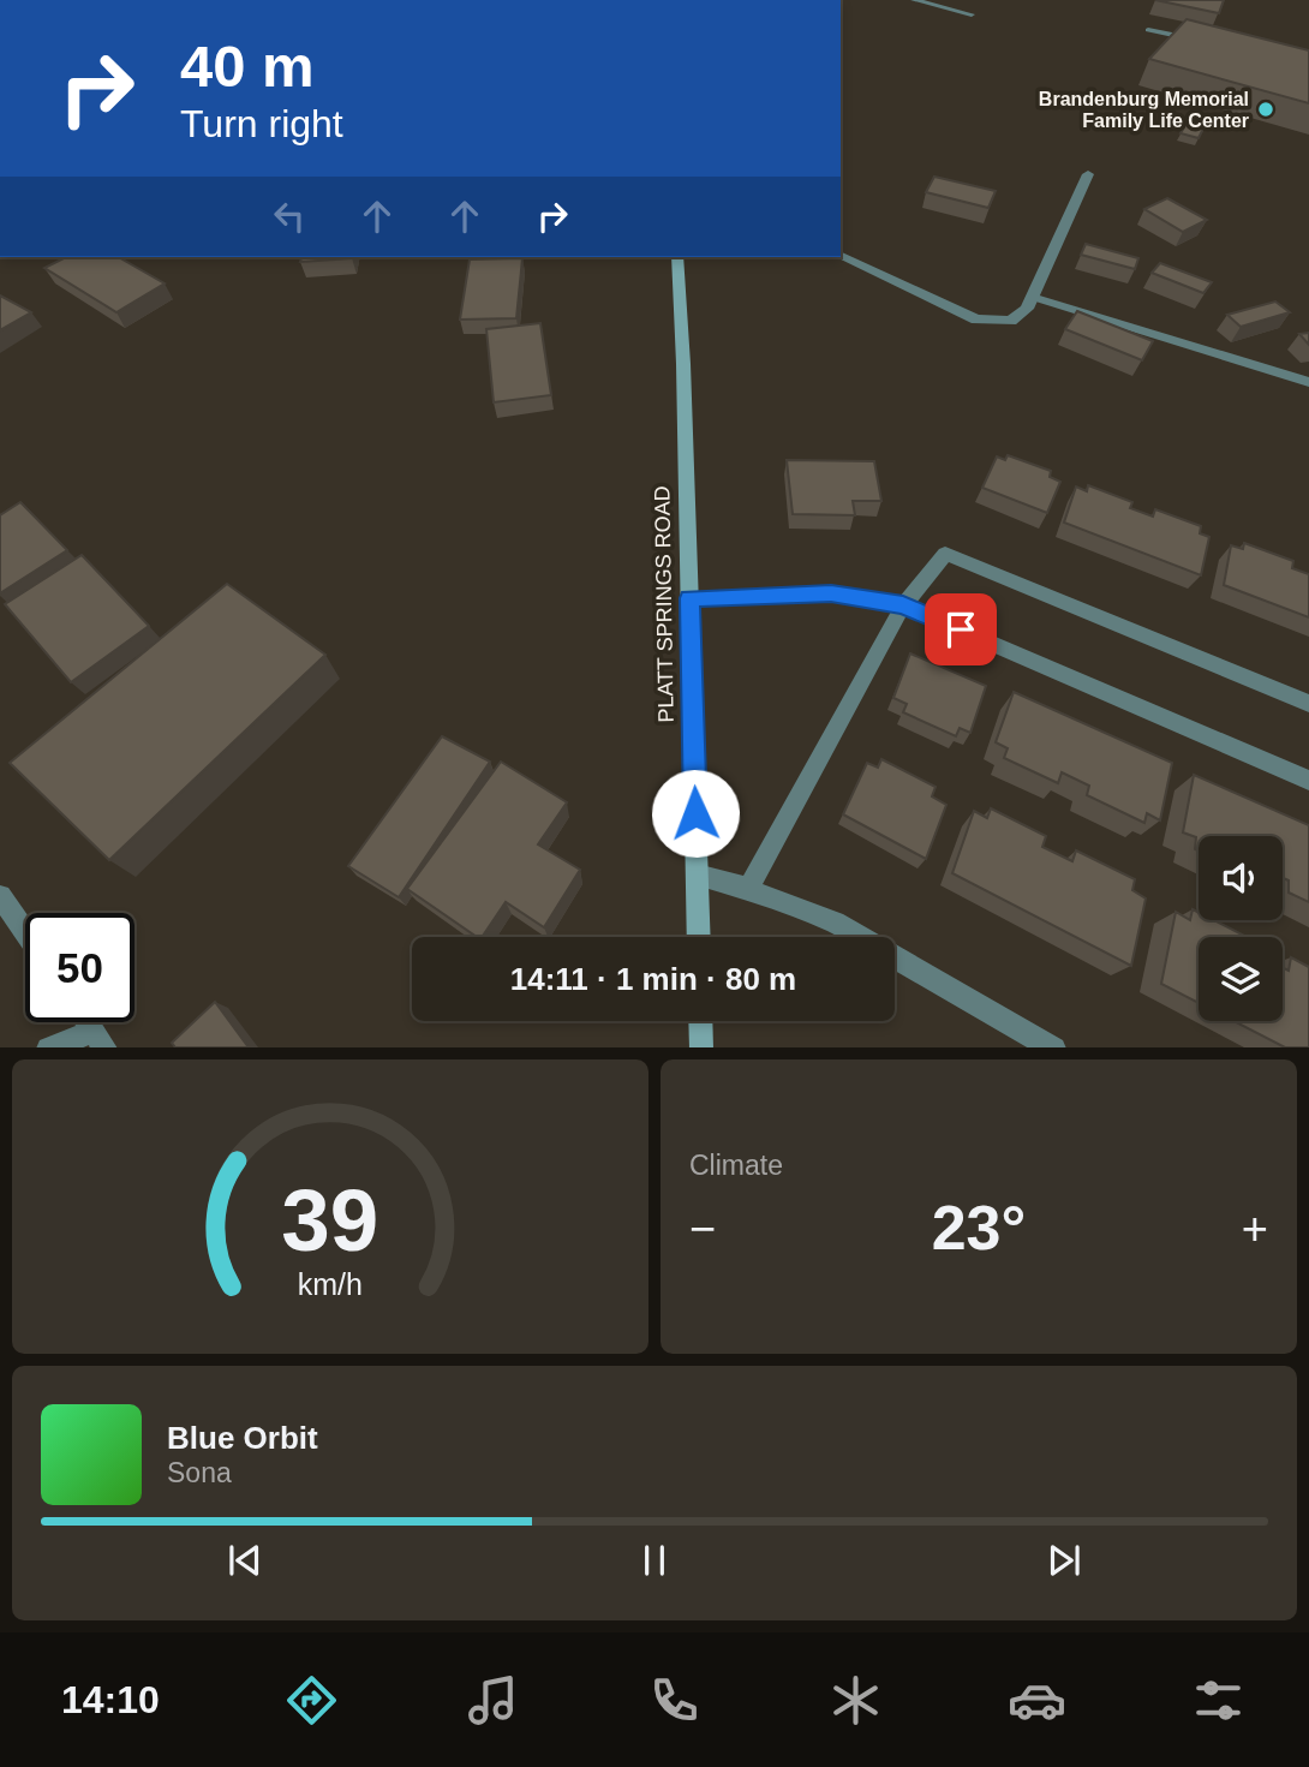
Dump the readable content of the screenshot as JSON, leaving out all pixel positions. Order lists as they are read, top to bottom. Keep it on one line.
{"streets":{"main road":["PLATT SPRINGS ROAD"]},"places":["Brandenburg Memorial Family Life Center"],"page":{"turn":["40 m","Turn right"],"limit":"50","trip":"14:11 · 1 min · 80 m","tile":"Climate","heat":["−","23°","+"],"song":["Blue Orbit","Sona"],"tabs":"14:10","gauge":["39","km/h"]}}
